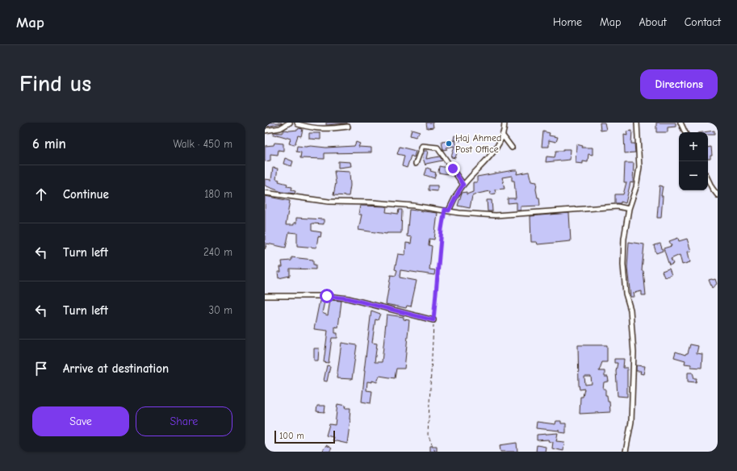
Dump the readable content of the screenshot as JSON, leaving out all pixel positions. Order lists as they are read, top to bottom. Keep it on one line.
{"places":["Haj Ahmed Post Office"],"scale_bar":"100 m","page":{"header":"Map","nav":["Home","Map","About","Contact"],"buttons":["Directions",["Save","Share"]],"title":"Find us","heading":["6 min","Walk · 450 m"],"map_buttons":["+","−"],"list":[["Continue","180 m"],["Turn left","240 m"],["Turn left","30 m"],"Arrive at destination"],"scale":"100 m"}}
